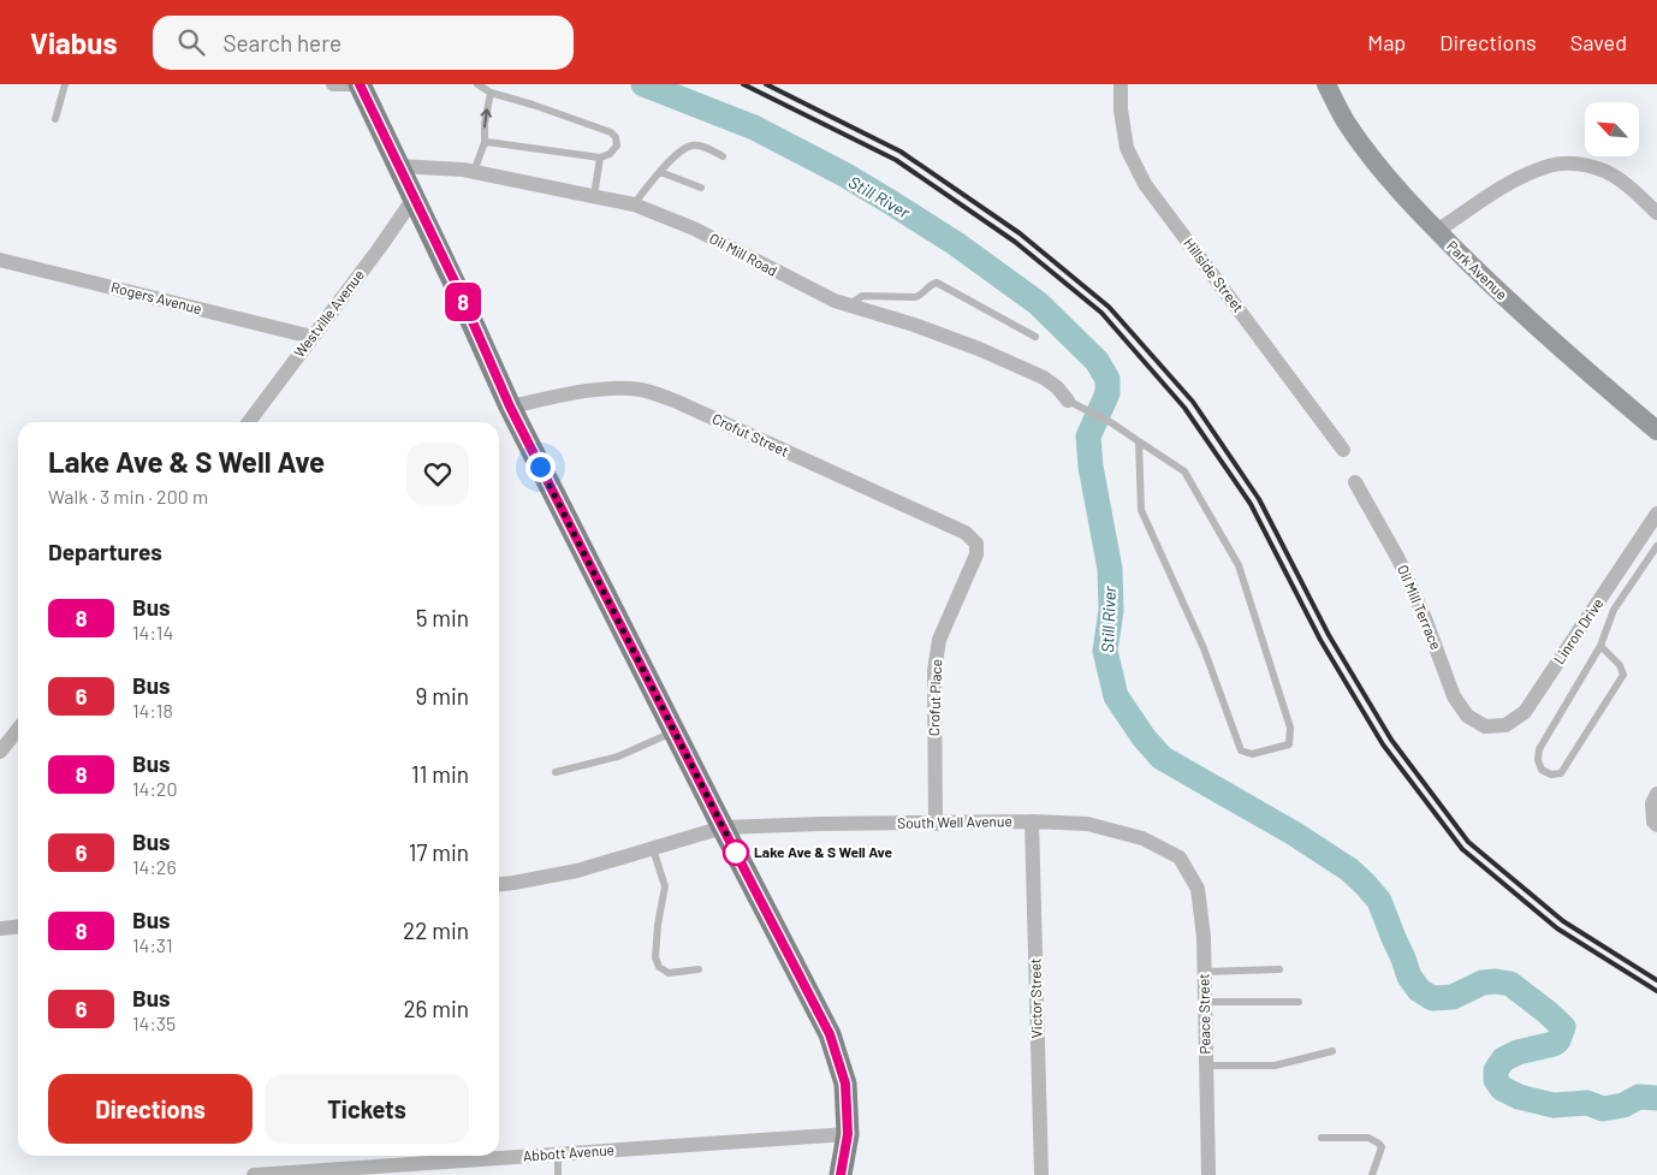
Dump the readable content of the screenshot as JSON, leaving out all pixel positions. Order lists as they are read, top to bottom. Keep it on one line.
{"streets":{"main road":["Park Avenue"],"street":["Oil Mill Road","Hillside Street","Rogers Avenue","Westville Avenue","Crofut Street","Oil Mill Terrace","Linron Drive","Crofut Place","South Well Avenue","Victor Street","Peace Street","Abbott Avenue"]},"crossings":[["Rogers Avenue","Westville Avenue"],["Crofut Street","Crofut Place"],["Oil Mill Terrace","Linron Drive"],["Crofut Place","South Well Avenue"],["South Well Avenue","Victor Street"],["South Well Avenue","Peace Street"]],"water":["Still River"],"places":["Lake Ave & S Well Ave"],"lines":["bus line 8"],"north":"top left","page":{"header":"Viabus","search":"Search here","nav":["Map","Directions","Saved"],"on_map":"8","heading":[["Lake Ave & S Well Ave","Walk · 3 min · 200 m"],"Departures"],"list":[{"mark":"8","name":"Bus","note":"14:14","value":"5 min"},{"mark":"6","name":"Bus","note":"14:18","value":"9 min"},{"mark":"8","name":"Bus","note":"14:20","value":"11 min"},{"mark":"6","name":"Bus","note":"14:26","value":"17 min"},{"mark":"8","name":"Bus","note":"14:31","value":"22 min"},{"mark":"6","name":"Bus","note":"14:35","value":"26 min"}],"buttons":["Directions","Tickets"]}}
